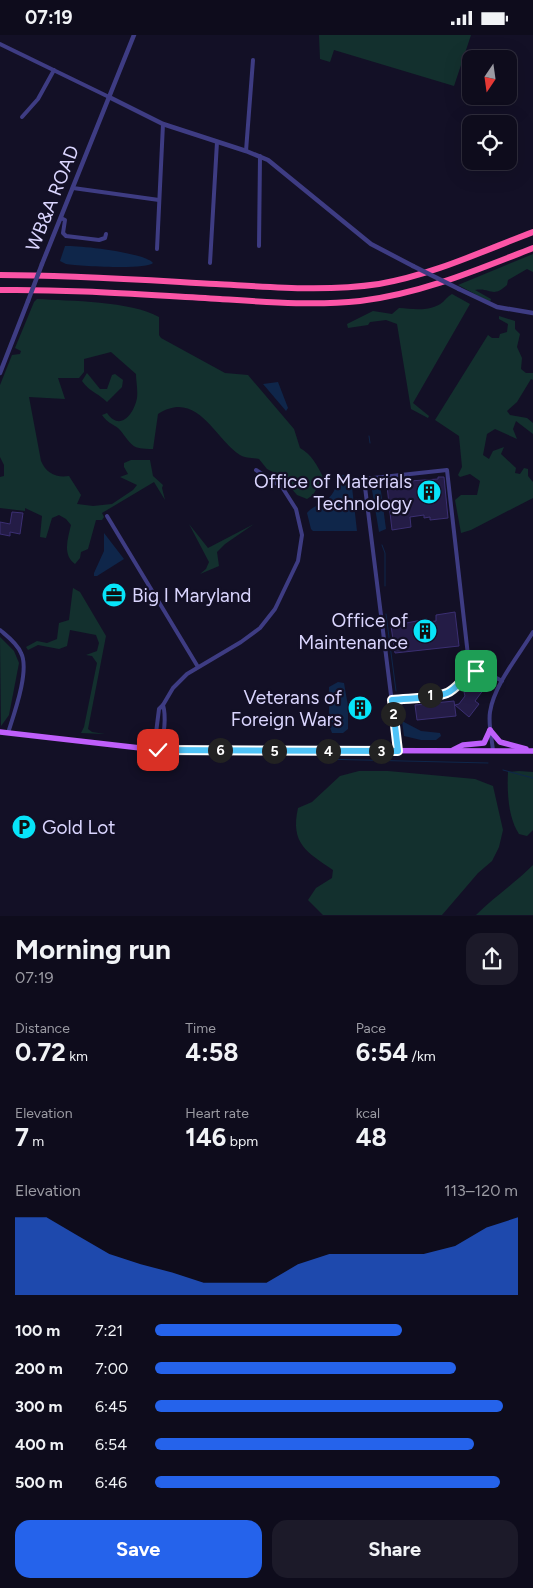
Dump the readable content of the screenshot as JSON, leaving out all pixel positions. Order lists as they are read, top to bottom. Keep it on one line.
{"streets":{"street":["WB&A ROAD"]},"places":{"building":["Office of Materials Technology","Office of Maintenance","Veterans of Foreign Wars"],"office":["Big I Maryland"],"parking":["Gold Lot"]},"north":"bottom","page":{"status":"07:19","pins":["1","2","6","3","4","5"],"heading":["Morning run","07:19"],"stats":[["Distance","0.72 km"],["Time","4:58"],["Pace","6:54 /km"],["Elevation","7 m"],["Heart rate","146 bpm"],["kcal","48"]],"chart":["Elevation","113–120 m"],"list":[{"name":"100 m","note":"7:21"},{"name":"200 m","note":"7:00"},{"name":"300 m","note":"6:45"},{"name":"400 m","note":"6:54"},{"name":"500 m","note":"6:46"}],"buttons":["Save","Share"]}}
